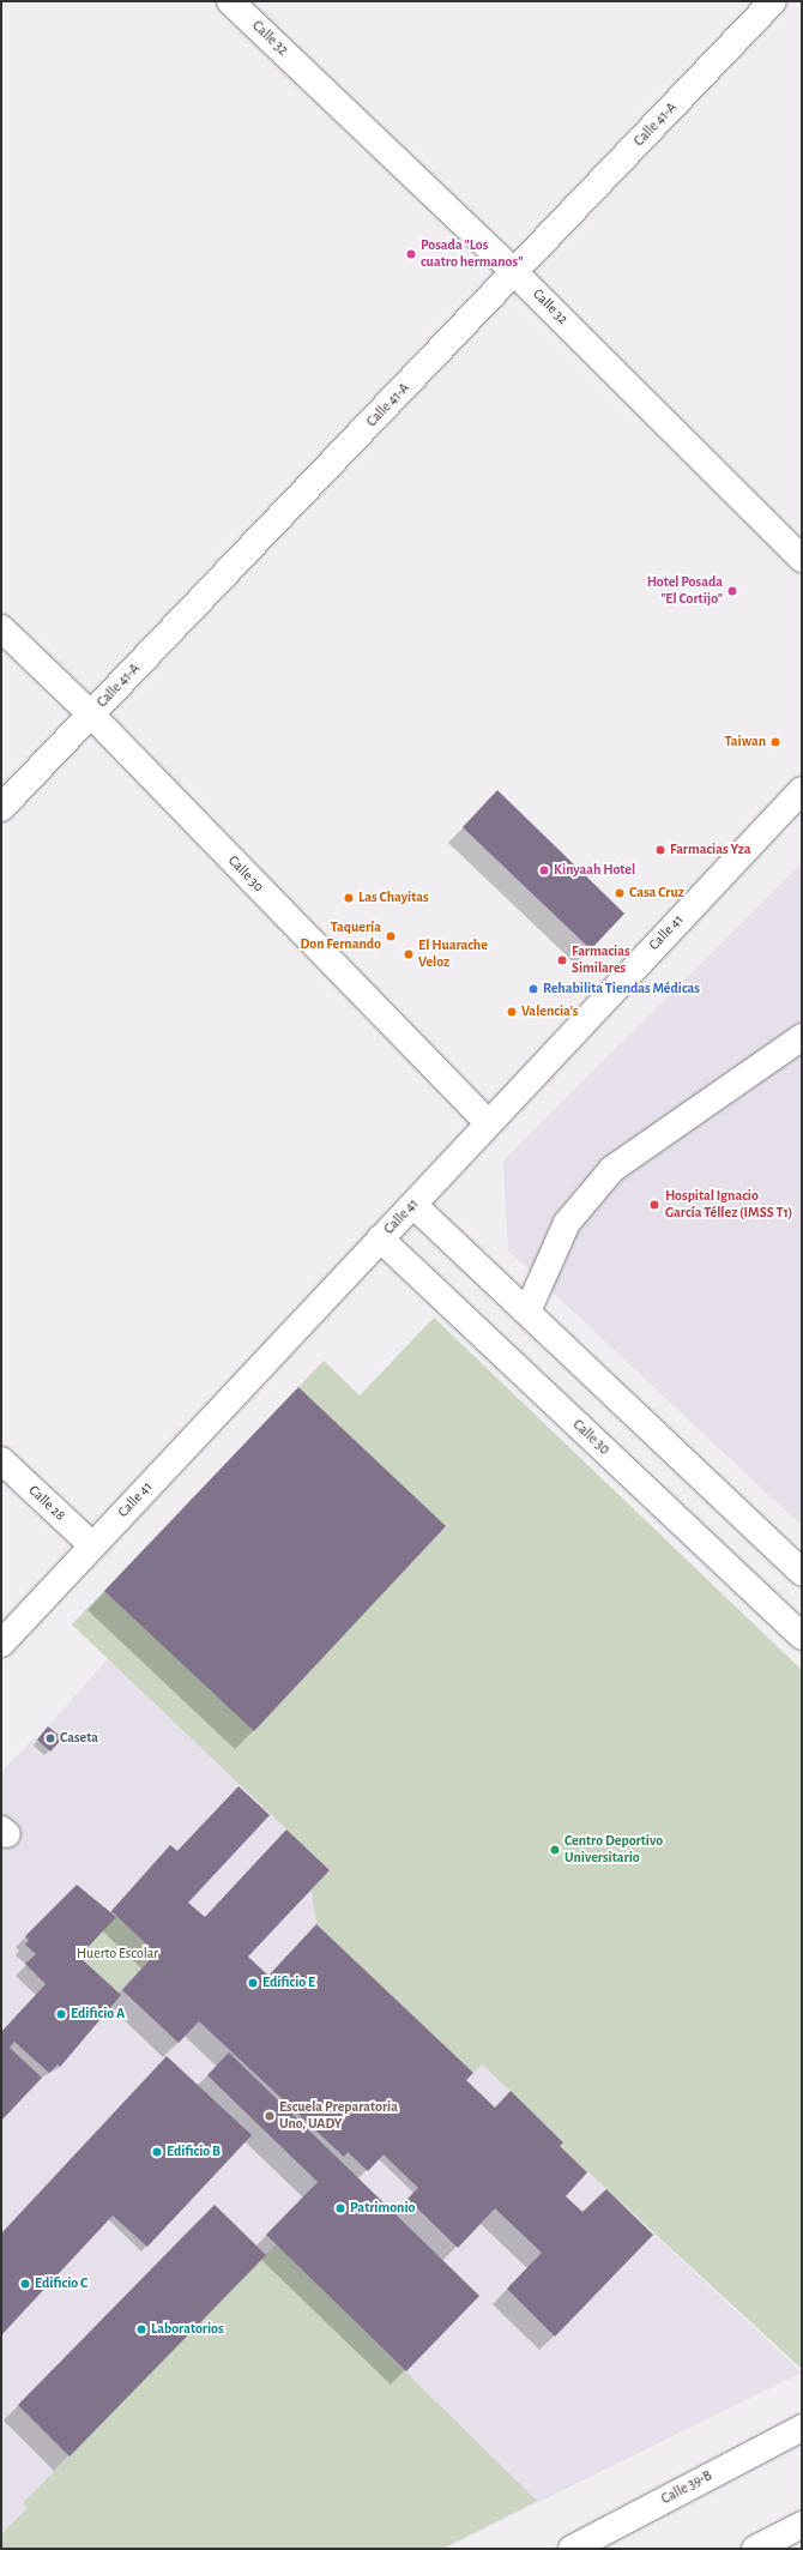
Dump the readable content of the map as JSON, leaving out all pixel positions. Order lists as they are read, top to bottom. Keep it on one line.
{"streets":{"street":["Calle 32","Calle 41-A","Calle 30","Calle 41","Calle 28","Calle 39-B"]},"crossings":[["Calle 32","Calle 41-A"],["Calle 41-A","Calle 30"],["Calle 30","Calle 41"],["Calle 41","Calle 28"]],"parks":["Huerto Escolar"],"places":["Posada \"Los cuatro hermanos\"","Hotel Posada \"El Cortijo\"","Taiwan","Farmacias Yza","Kinyaah Hotel","Casa Cruz","Las Chayitas","Taquería Don Fernando","El Huarache Veloz","Farmacias Similares","Rehabilita Tiendas Médicas","Valencia's","Hospital Ignacio García Téllez (IMSS T1)","Caseta","Centro Deportivo Universitario","Edificio E","Edificio A","Escuela Preparatoria Uno, UADY","Edificio B","Patrimonio","Edificio C","Laboratorios"]}
